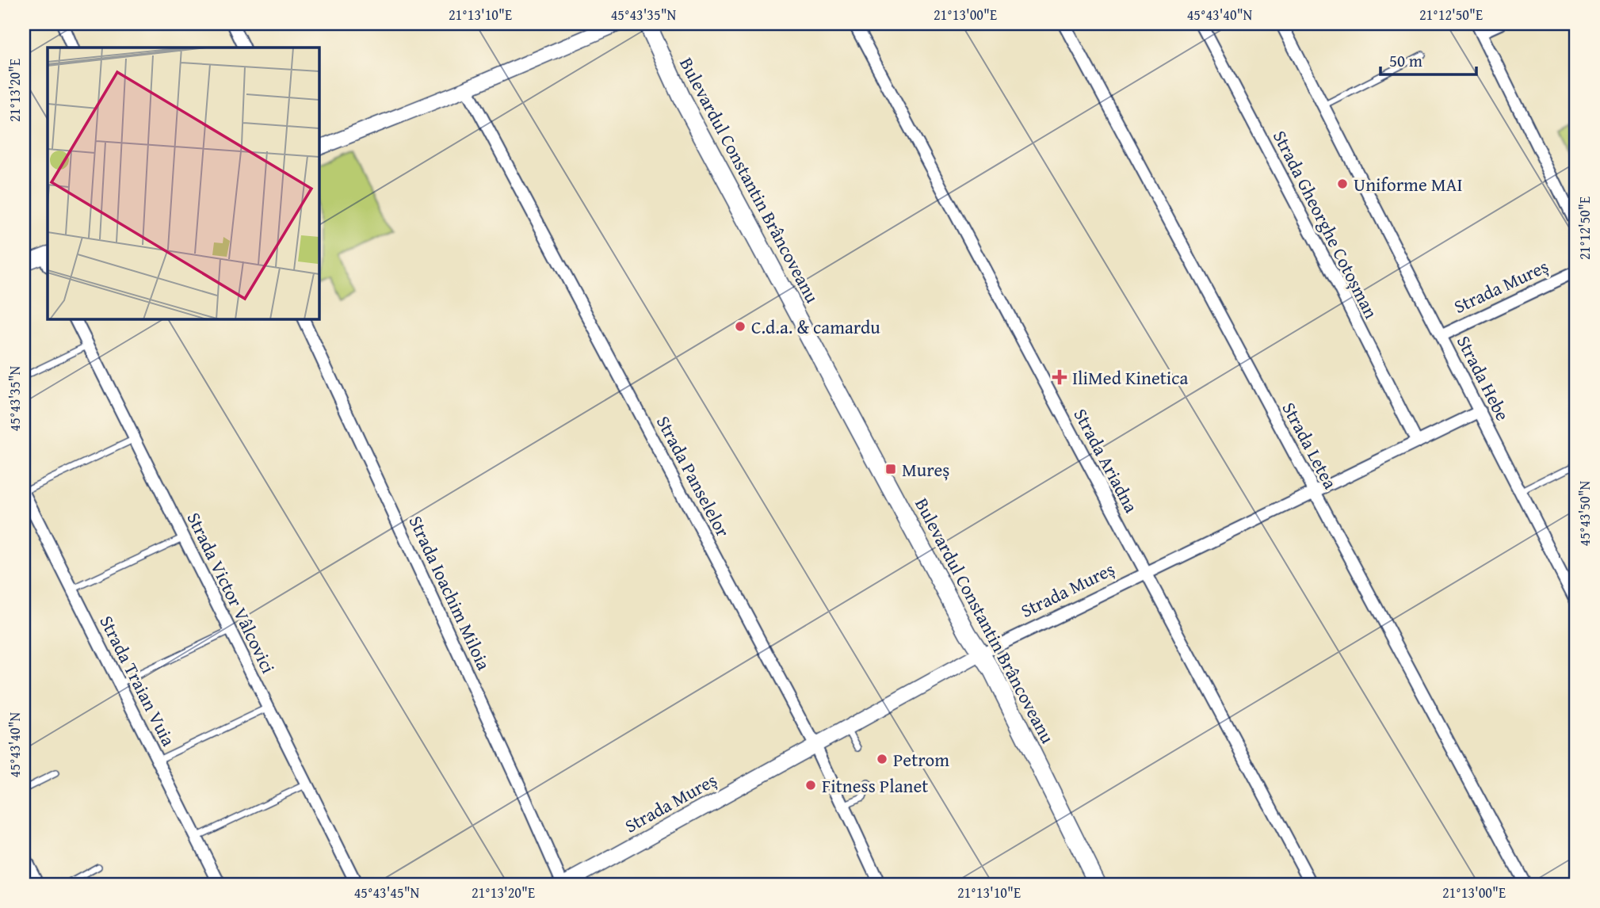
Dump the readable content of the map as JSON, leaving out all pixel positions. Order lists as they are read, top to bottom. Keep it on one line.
{"streets":{"main road":["Bulevardul Constantin Brâncoveanu"],"street":["Strada Gheorghe Cotoșman","Strada Mureș","Strada Hebe","Strada Letea","Strada Ariadna","Strada Panselelor","Strada Victor Vâlcovici","Strada Ioachim Miloia","Strada Traian Vuia"]},"crossings":[["Bulevardul Constantin Brâncoveanu","Strada Mureș"],["Strada Gheorghe Cotoșman","Strada Mureș"],["Strada Mureș","Strada Hebe"],["Strada Mureș","Strada Letea"],["Strada Mureș","Strada Ariadna"],["Strada Mureș","Strada Panselelor"],["Strada Mureș","Strada Ioachim Miloia"]],"places":{"other":["Uniforme MAI","C.d.a. & camardu","Petrom","Fitness Planet"],"health":["IliMed Kinetica"],"transit":["Mureș"]},"scale_bar":"50 m","coordinates":["21°13'10\"E","45°43'35\"N","21°13'00\"E","45°43'40\"N","21°12'50\"E","21°13'20\"E","45°43'50\"N","45°43'45\"N"]}
